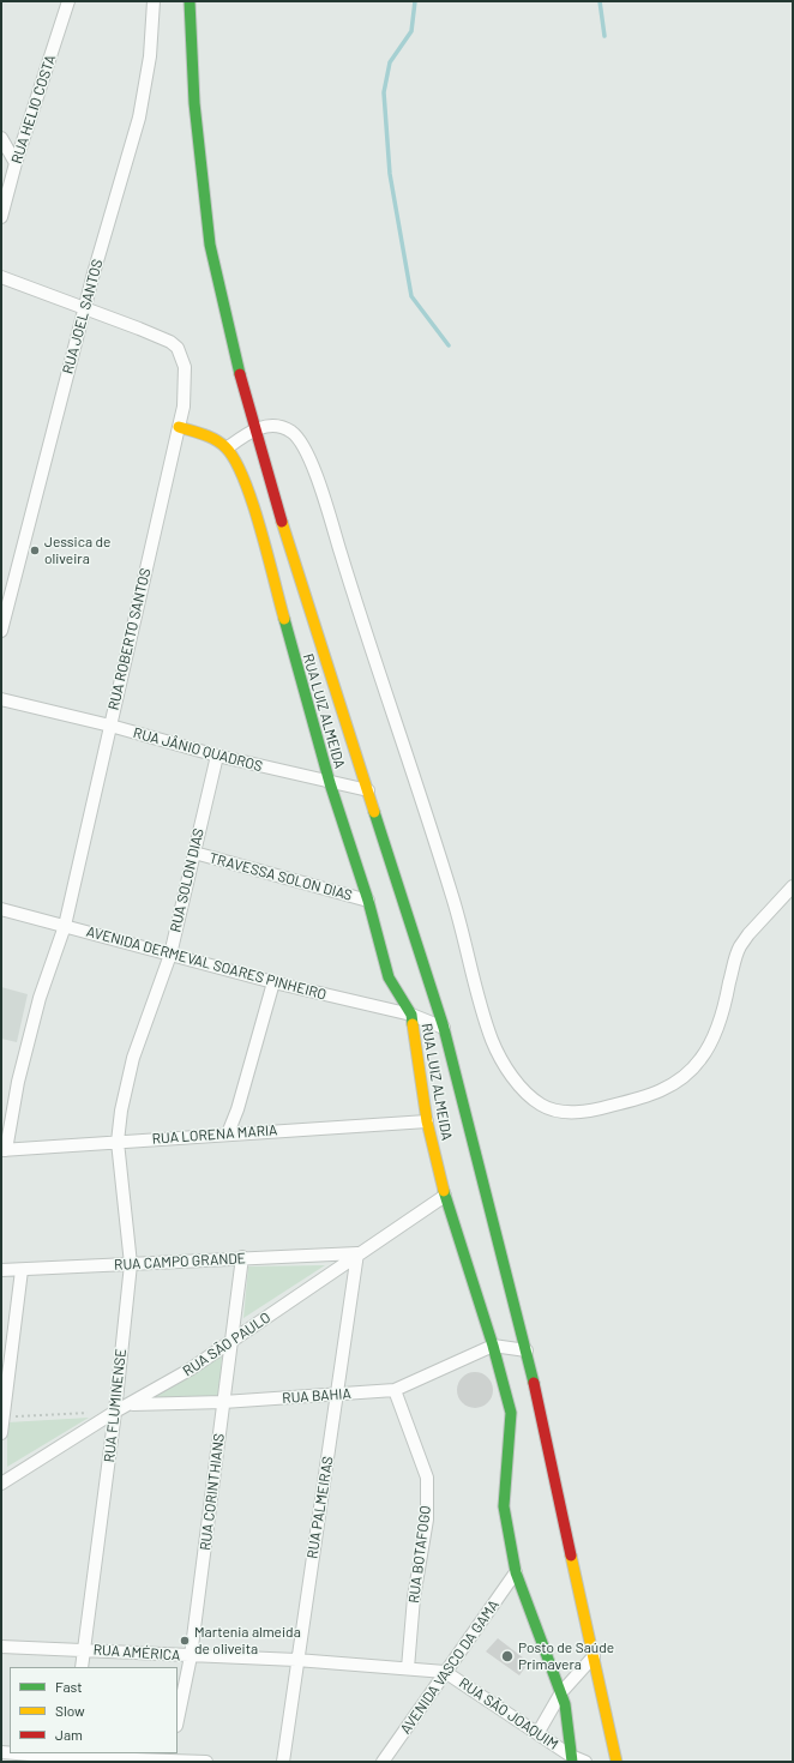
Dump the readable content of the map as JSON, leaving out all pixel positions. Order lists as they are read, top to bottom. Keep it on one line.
{"streets":{"main road":["RUA LUIZ ALMEIDA"],"street":["RUA HELIO COSTA","RUA JOEL SANTOS","RUA ROBERTO SANTOS","RUA JÂNIO QUADROS","TRAVESSA SOLON DIAS","RUA SOLON DIAS","AVENIDA DERMEVAL SOARES PINHEIRO","RUA LORENA MARIA","RUA CAMPO GRANDE","RUA SÃO PAULO","RUA BAHIA","RUA FLUMINENSE","RUA CORINTHIANS","RUA PALMEIRAS","RUA BOTAFOGO","RUA AMÉRICA","AVENIDA VASCO DA GAMA","RUA SÃO JOAQUIM"]},"crossings":[["RUA JOEL SANTOS","RUA ROBERTO SANTOS"],["RUA ROBERTO SANTOS","RUA JÂNIO QUADROS"],["RUA ROBERTO SANTOS","AVENIDA DERMEVAL SOARES PINHEIRO"],["RUA ROBERTO SANTOS","RUA LORENA MARIA"],["RUA LUIZ ALMEIDA","RUA JÂNIO QUADROS"],["RUA LUIZ ALMEIDA","TRAVESSA SOLON DIAS"],["RUA LUIZ ALMEIDA","AVENIDA DERMEVAL SOARES PINHEIRO"],["RUA LUIZ ALMEIDA","RUA LORENA MARIA"],["RUA LUIZ ALMEIDA","RUA SÃO PAULO"],["RUA LUIZ ALMEIDA","RUA BAHIA"],["RUA LUIZ ALMEIDA","AVENIDA VASCO DA GAMA"],["RUA LUIZ ALMEIDA","RUA SÃO JOAQUIM"],["RUA JÂNIO QUADROS","RUA SOLON DIAS"],["TRAVESSA SOLON DIAS","RUA SOLON DIAS"],["RUA SOLON DIAS","AVENIDA DERMEVAL SOARES PINHEIRO"],["RUA SOLON DIAS","RUA LORENA MARIA"],["RUA SOLON DIAS","RUA FLUMINENSE"],["RUA LORENA MARIA","RUA FLUMINENSE"],["RUA CAMPO GRANDE","RUA SÃO PAULO"],["RUA CAMPO GRANDE","RUA FLUMINENSE"],["RUA CAMPO GRANDE","RUA CORINTHIANS"],["RUA CAMPO GRANDE","RUA PALMEIRAS"],["RUA SÃO PAULO","RUA BAHIA"],["RUA SÃO PAULO","RUA FLUMINENSE"],["RUA SÃO PAULO","RUA CORINTHIANS"],["RUA SÃO PAULO","RUA PALMEIRAS"],["RUA BAHIA","RUA CORINTHIANS"],["RUA BAHIA","RUA PALMEIRAS"],["RUA BAHIA","RUA BOTAFOGO"],["RUA FLUMINENSE","RUA AMÉRICA"],["RUA CORINTHIANS","RUA AMÉRICA"],["RUA PALMEIRAS","RUA AMÉRICA"],["RUA BOTAFOGO","RUA AMÉRICA"],["RUA AMÉRICA","AVENIDA VASCO DA GAMA"],["RUA AMÉRICA","RUA SÃO JOAQUIM"],["AVENIDA VASCO DA GAMA","RUA SÃO JOAQUIM"]],"places":["Jessica de oliveira","Martenia almeida de oliveita","Posto de Saúde Primavera"],"legend":["Fast","Slow","Jam"]}
